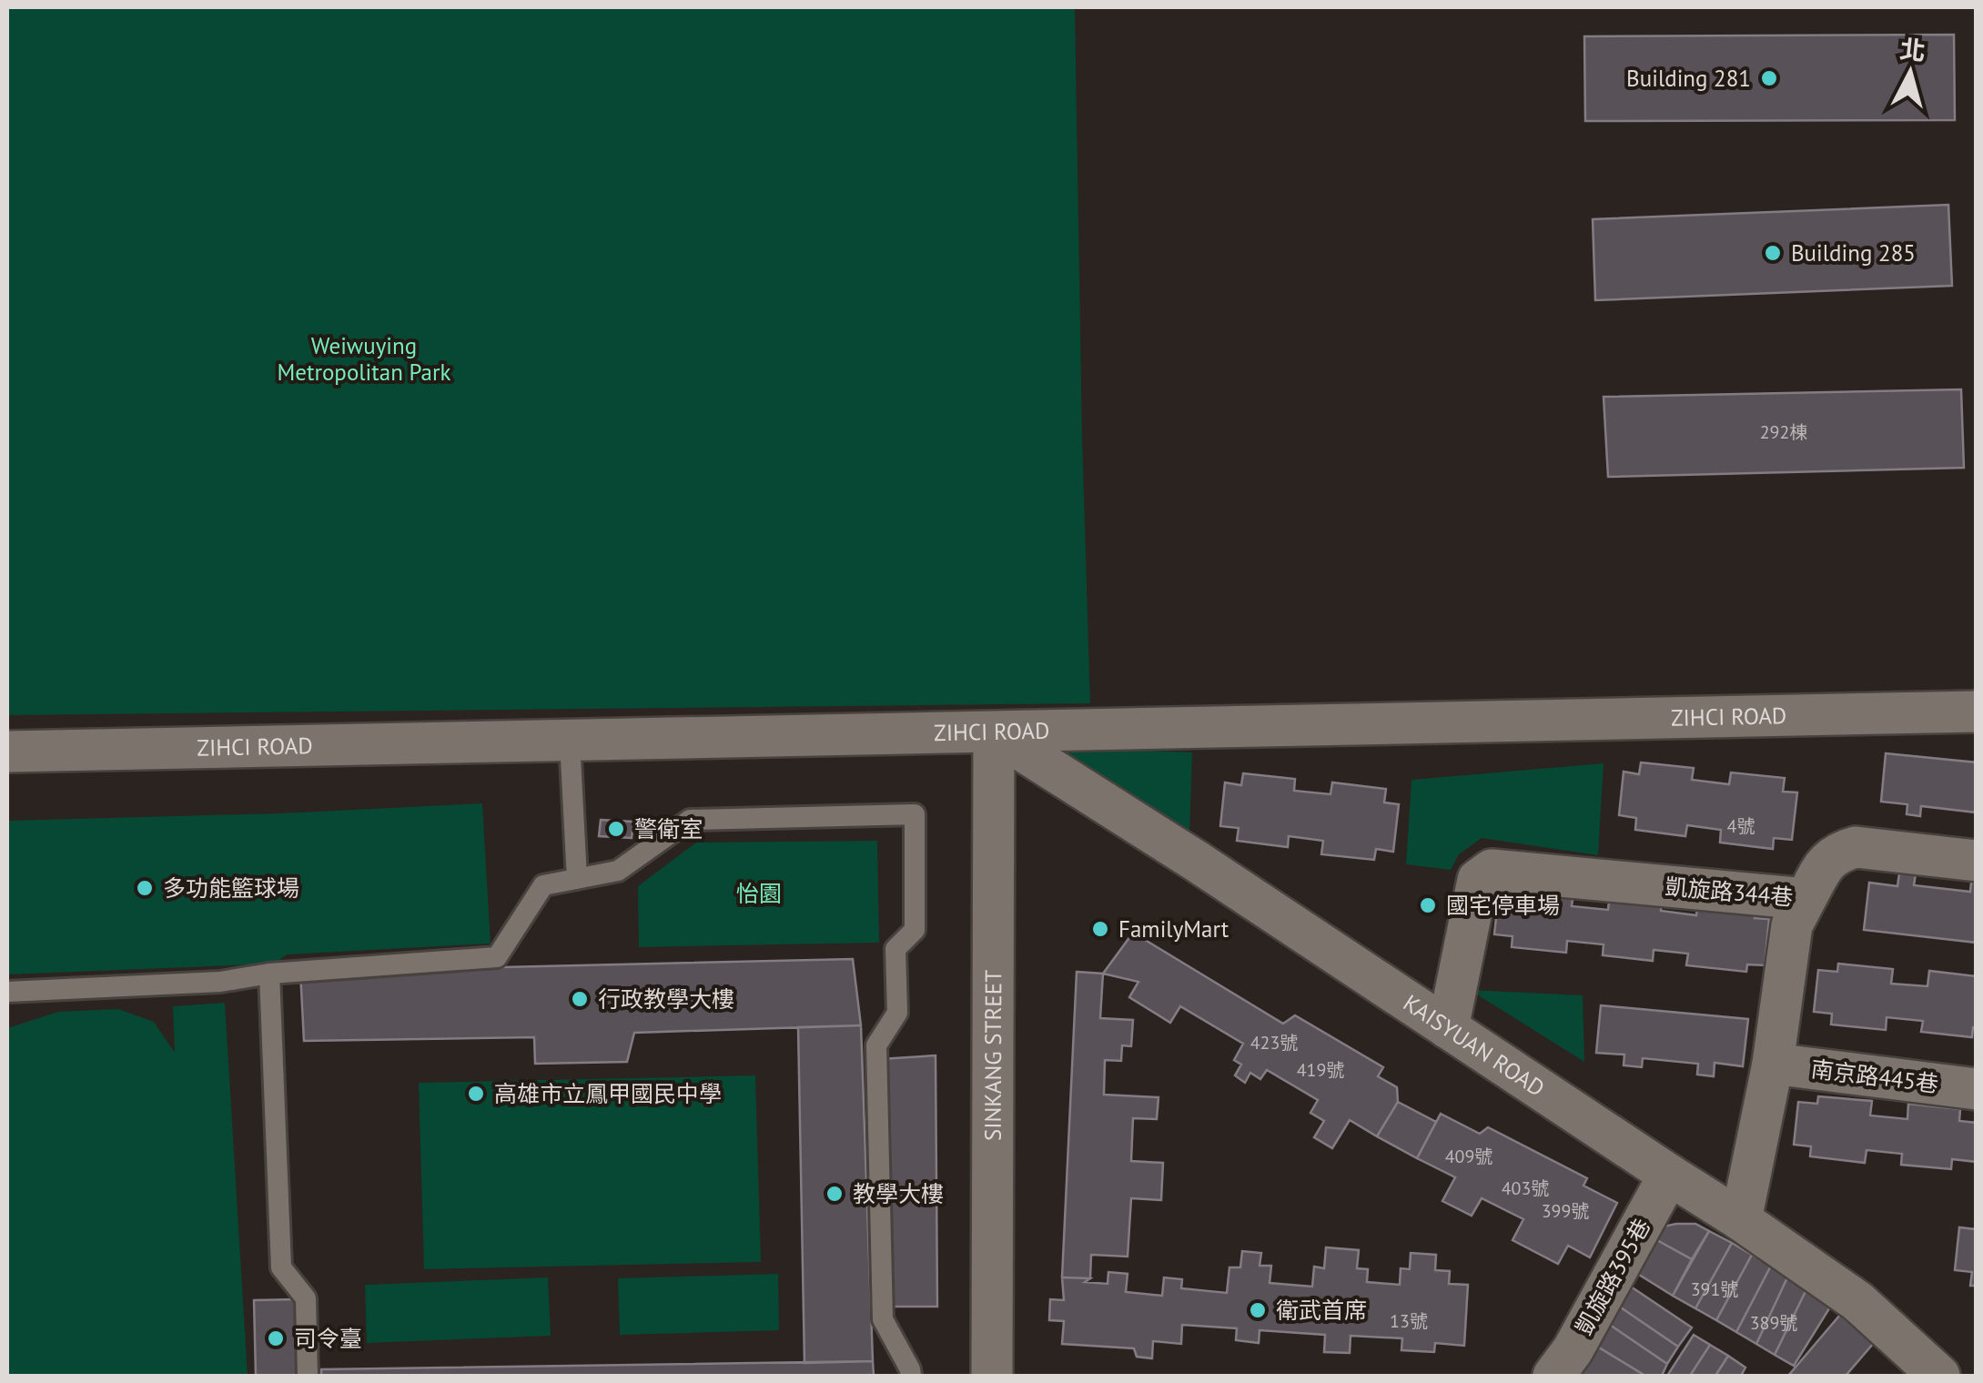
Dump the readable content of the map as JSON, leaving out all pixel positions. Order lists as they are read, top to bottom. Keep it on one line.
{"streets":{"street":["ZIHCI ROAD","凱旋路344巷","KAISYUAN ROAD","SINKANG STREET","南京路445巷","凱旋路395巷"]},"crossings":[["ZIHCI ROAD","KAISYUAN ROAD"],["ZIHCI ROAD","SINKANG STREET"],["凱旋路344巷","KAISYUAN ROAD"],["凱旋路344巷","南京路445巷"],["KAISYUAN ROAD","SINKANG STREET"],["KAISYUAN ROAD","凱旋路395巷"]],"parks":["Weiwuying Metropolitan Park","怡園"],"places":["Building 281","Building 285","警衛室","多功能籃球場","國宅停車場","FamilyMart","行政教學大樓","高雄市立鳳甲國民中學","教學大樓","衛武首席","司令臺"],"house_numbers":["292棟","4號","423號","419號","409號","403號","399號","391號","13號","389號"],"north":"top"}
